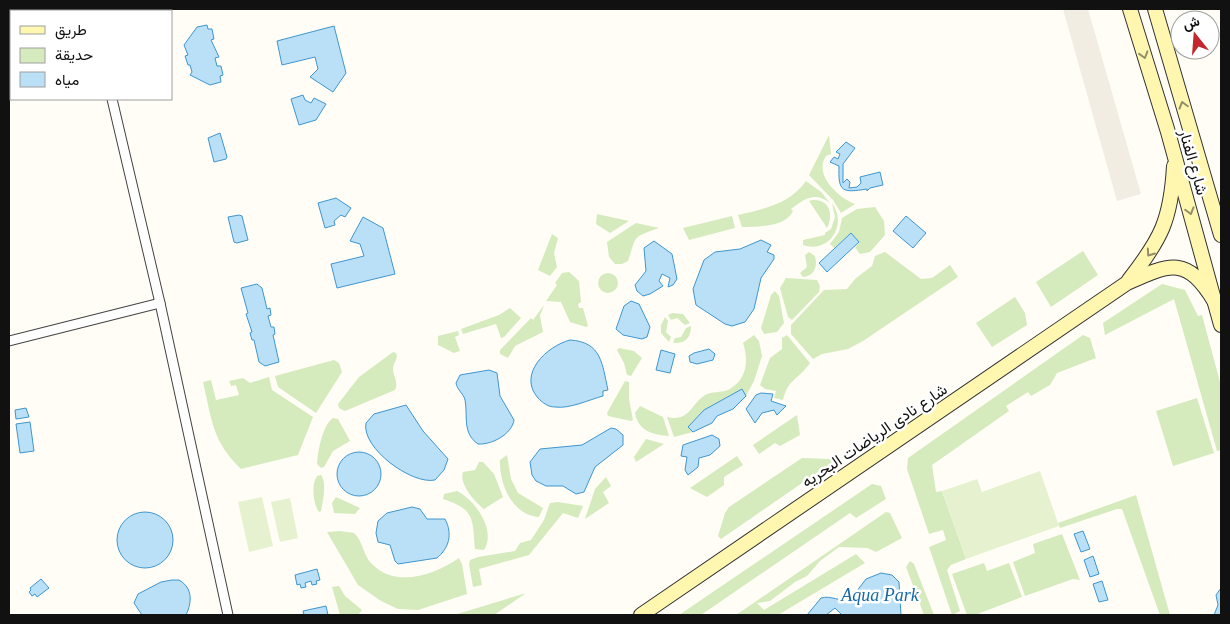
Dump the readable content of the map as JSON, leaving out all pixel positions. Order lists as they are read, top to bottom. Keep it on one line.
{"streets":{"main road":["شارع الفنار","شارع نادى الرياضات البحريه"]},"crossings":[["شارع الفنار","شارع نادى الرياضات البحريه"]],"water":["Aqua Park"],"legend":["طريق","حديقة","مياه"],"north":"top"}
